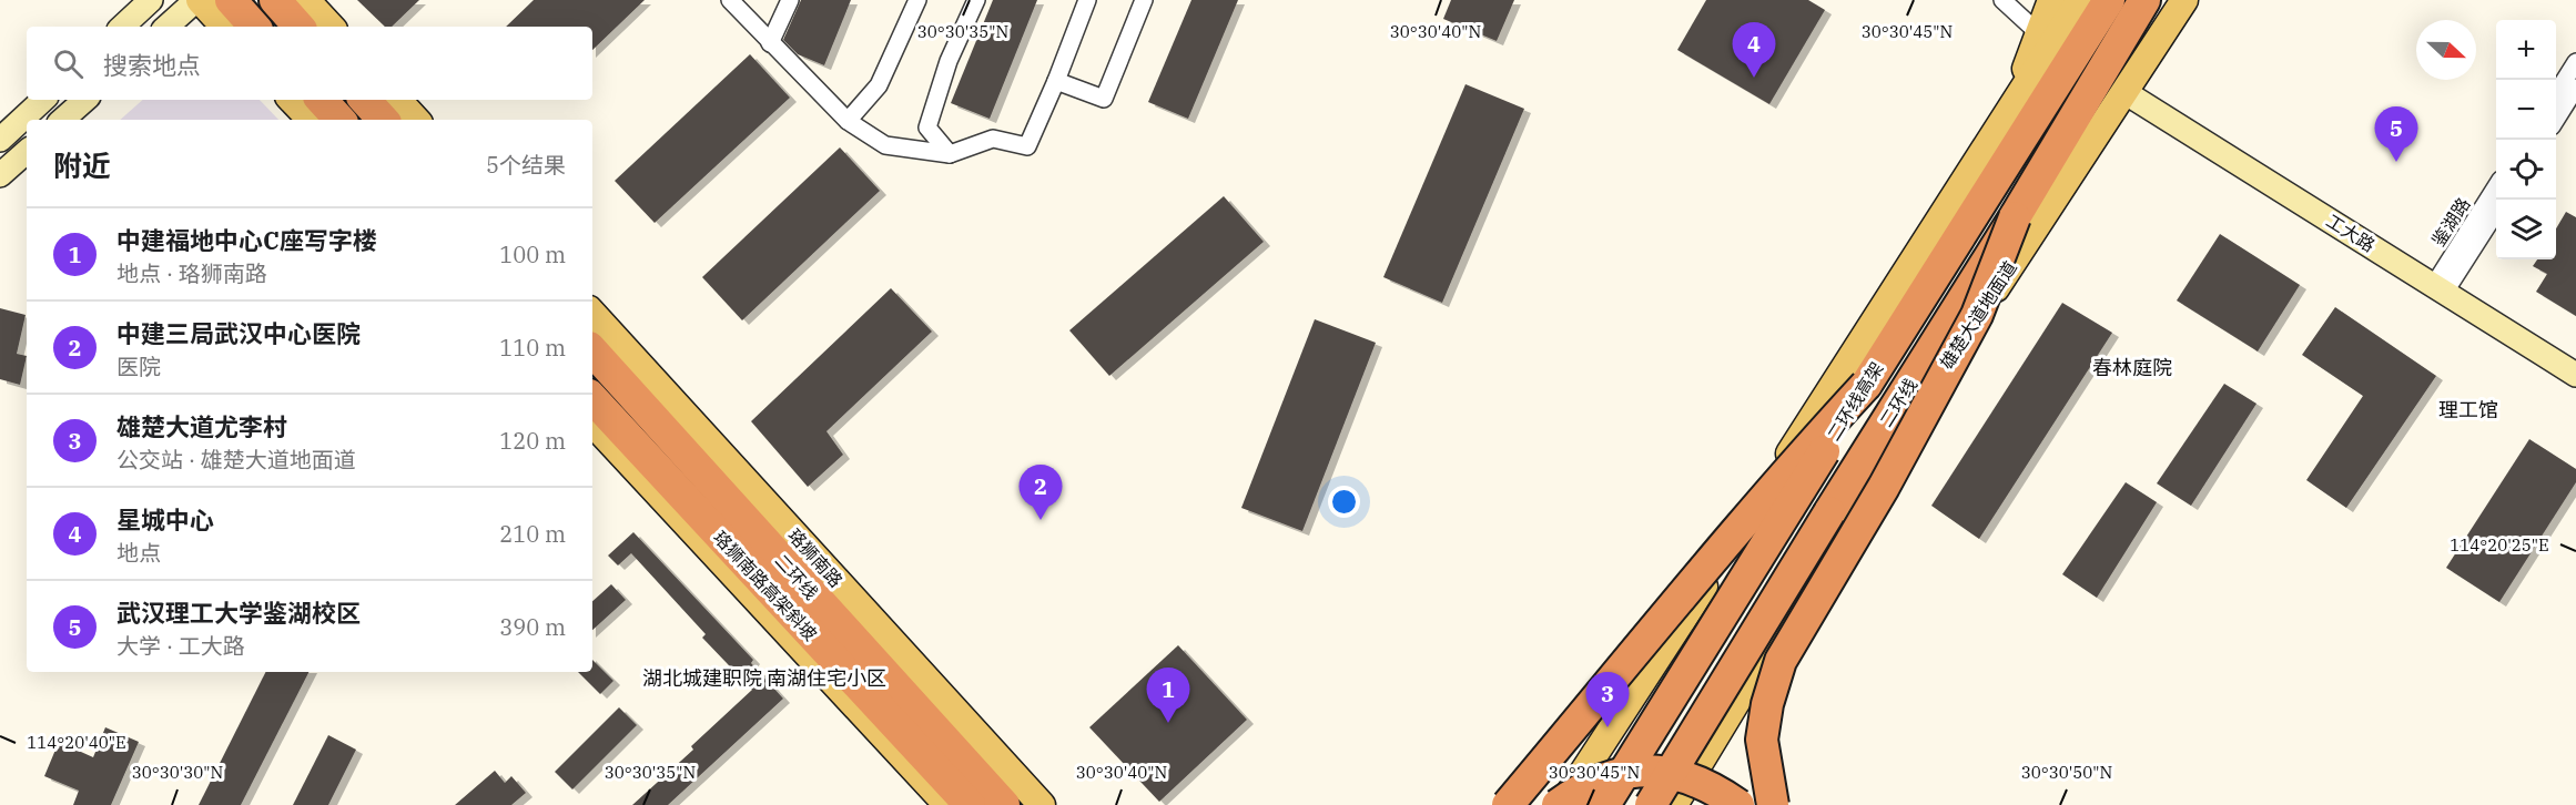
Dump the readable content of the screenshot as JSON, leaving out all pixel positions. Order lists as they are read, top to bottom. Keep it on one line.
{"streets":{"highway":["二环线高架","二环线","珞狮南路高架斜坡"],"main road":["雄楚大道地面道","珞狮南路"],"street":["鉴湖路","工大路"]},"crossings":[["鉴湖路","工大路"],["工大路","雄楚大道地面道"]],"districts":["春林庭院","理工馆","湖北城建职院 南湖住宅小区"],"north":"right","page":{"map_buttons":["+","−"],"pins":["4","5","2","1","3"],"search":"搜索地点","heading":["附近","5个结果"],"list":[{"mark":"1","name":"中建福地中心C座写字楼","note":"地点 · 珞狮南路","value":"100 m"},{"mark":"2","name":"中建三局武汉中心医院","note":"医院","value":"110 m"},{"mark":"3","name":"雄楚大道尤李村","note":"公交站 · 雄楚大道地面道","value":"120 m"},{"mark":"4","name":"星城中心","note":"地点","value":"210 m"},{"mark":"5","name":"武汉理工大学鉴湖校区","note":"大学 · 工大路","value":"390 m"}]},"coordinates":["30°30'35\"N","30°30'40\"N","30°30'45\"N","114°20'25\"E","114°20'40\"E","30°30'30\"N","30°30'50\"N"]}
